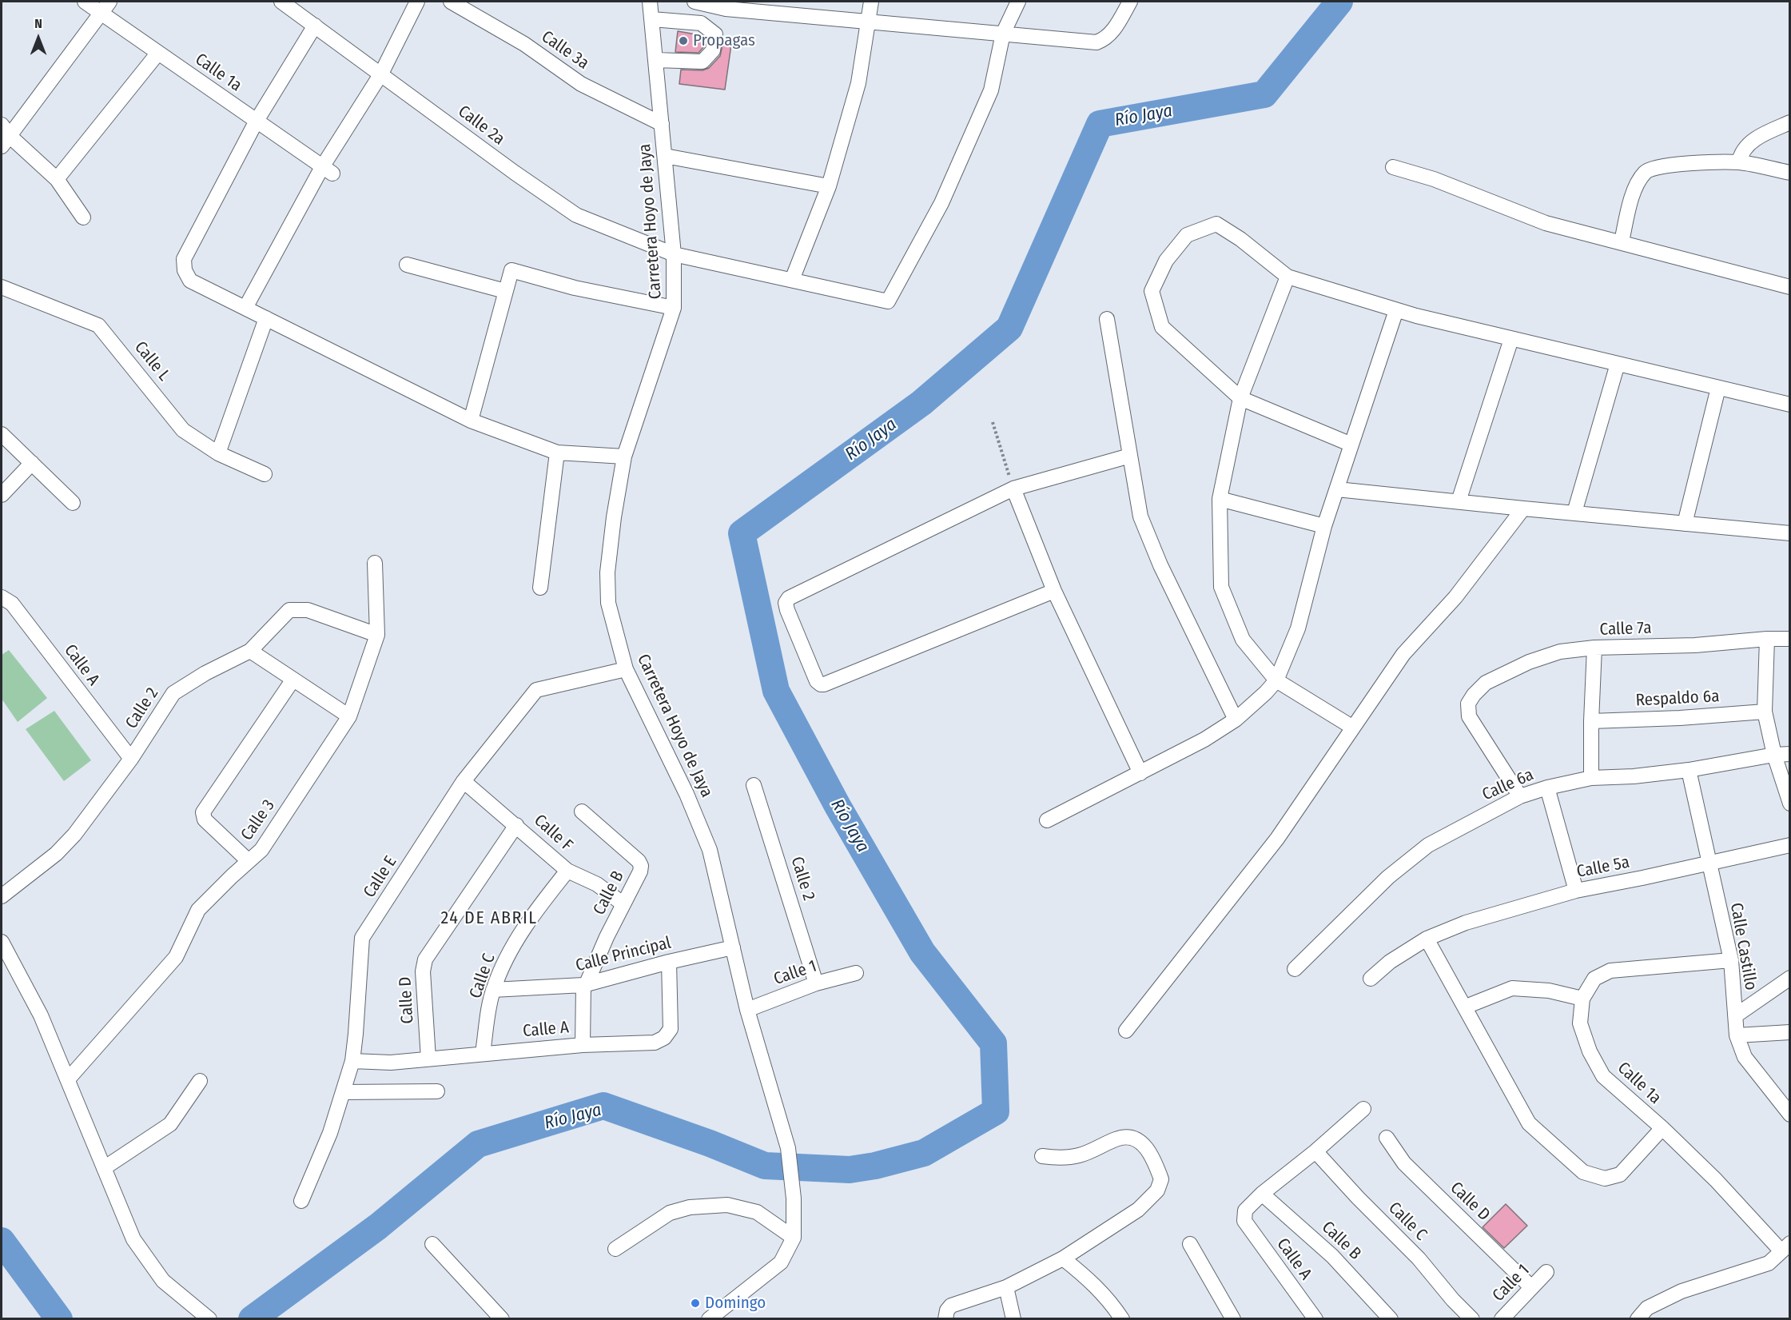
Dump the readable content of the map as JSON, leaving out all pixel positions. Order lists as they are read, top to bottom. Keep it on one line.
{"streets":{"street":["Calle 3a","Calle 1a","Calle 2a","Carretera Hoyo de Jaya","Calle L","Calle 7a","Calle A","Respaldo 6a","Calle 2","Calle 6a","Calle 3","Calle F","Calle 5a","Calle E","Calle B","Calle Castillo","Calle Principal","Calle 1","Calle C","Calle D"]},"crossings":[["Calle 3a","Carretera Hoyo de Jaya"],["Calle 1a","Calle Castillo"],["Calle 2a","Carretera Hoyo de Jaya"],["Carretera Hoyo de Jaya","Calle E"],["Carretera Hoyo de Jaya","Calle Principal"],["Carretera Hoyo de Jaya","Calle 1"],["Calle 7a","Calle 6a"],["Calle A","Calle 2"],["Calle A","Calle E"],["Calle A","Calle B"],["Calle A","Calle Principal"],["Calle A","Calle C"],["Calle A","Calle D"],["Calle 2","Calle 3"],["Calle 2","Calle 1"],["Calle 6a","Calle Castillo"],["Calle F","Calle E"],["Calle F","Calle B"],["Calle F","Calle C"],["Calle F","Calle D"],["Calle 5a","Calle Castillo"],["Calle B","Calle Principal"],["Calle Principal","Calle C"],["Calle 1","Calle D"]],"districts":["24 DE ABRIL"],"water":["Río Jaya"],"places":["Propagas","Domingo"],"north":"top"}
